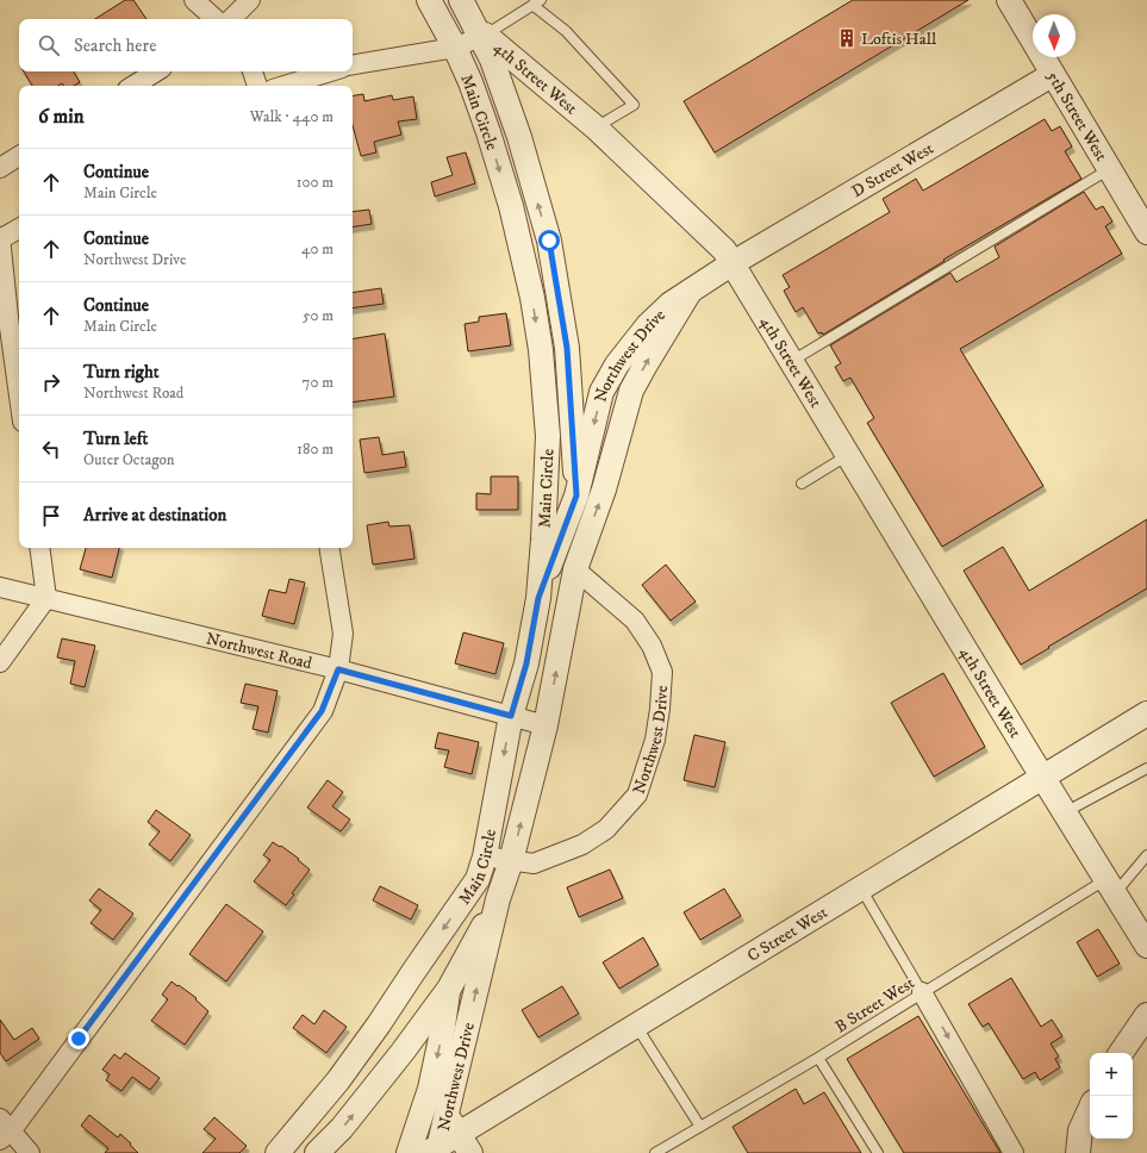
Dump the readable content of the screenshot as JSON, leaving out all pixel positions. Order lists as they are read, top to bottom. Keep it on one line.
{"streets":{"street":["4th Street West","Main Circle","5th Street West","D Street West","Northwest Drive","Northwest Road","C Street West"],"lane":["B Street West"]},"crossings":[["4th Street West","Main Circle"],["4th Street West","D Street West"],["4th Street West","Northwest Drive"],["4th Street West","C Street West"],["4th Street West","B Street West"],["Main Circle","Northwest Drive"],["Main Circle","Northwest Road"],["5th Street West","D Street West"],["D Street West","Northwest Drive"],["Northwest Drive","Northwest Road"],["Northwest Drive","C Street West"]],"places":{"building":["Loftis Hall"]},"north":"bottom","page":{"search":"Search here","heading":["6 min","Walk · 440 m"],"list":[["Continue","Main Circle","100 m"],["Continue","Northwest Drive","40 m"],["Continue","Main Circle","50 m"],["Turn right","Northwest Road","70 m"],["Turn left","Outer Octagon","180 m"],"Arrive at destination"],"map_buttons":["+","−"]}}
